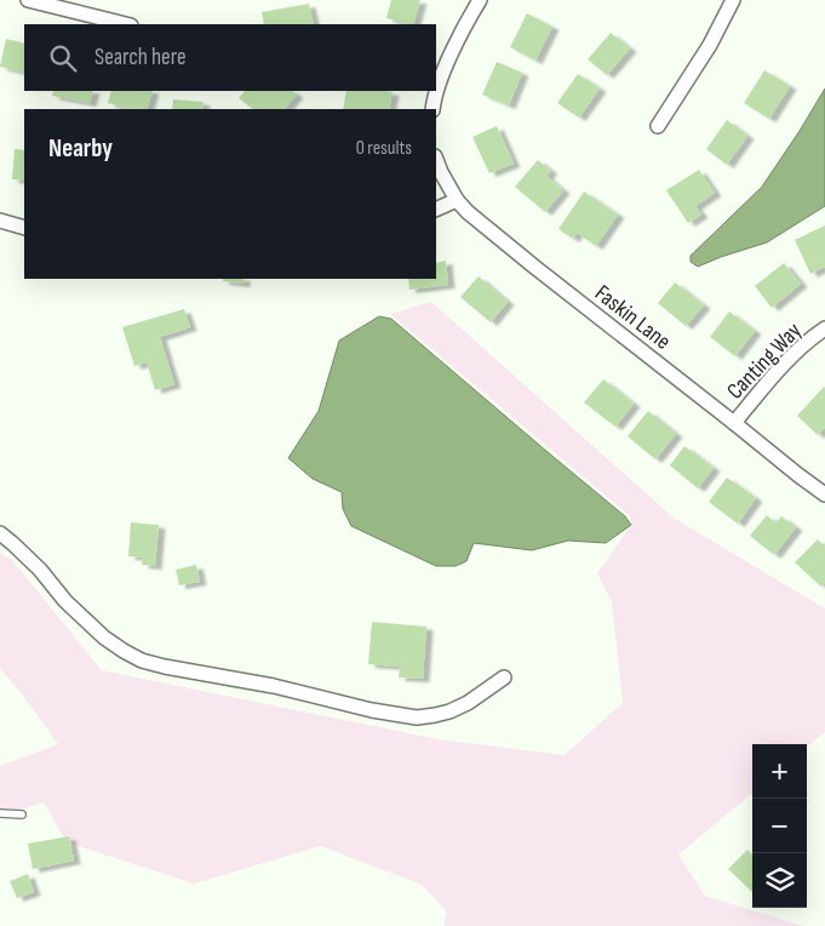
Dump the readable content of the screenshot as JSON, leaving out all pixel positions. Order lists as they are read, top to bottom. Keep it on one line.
{"streets":{"street":["Faskin Lane","Canting Way"]},"crossings":[["Faskin Lane","Canting Way"]],"page":{"search":"Search here","heading":["Nearby","0 results"],"map_buttons":["+","−"]}}
